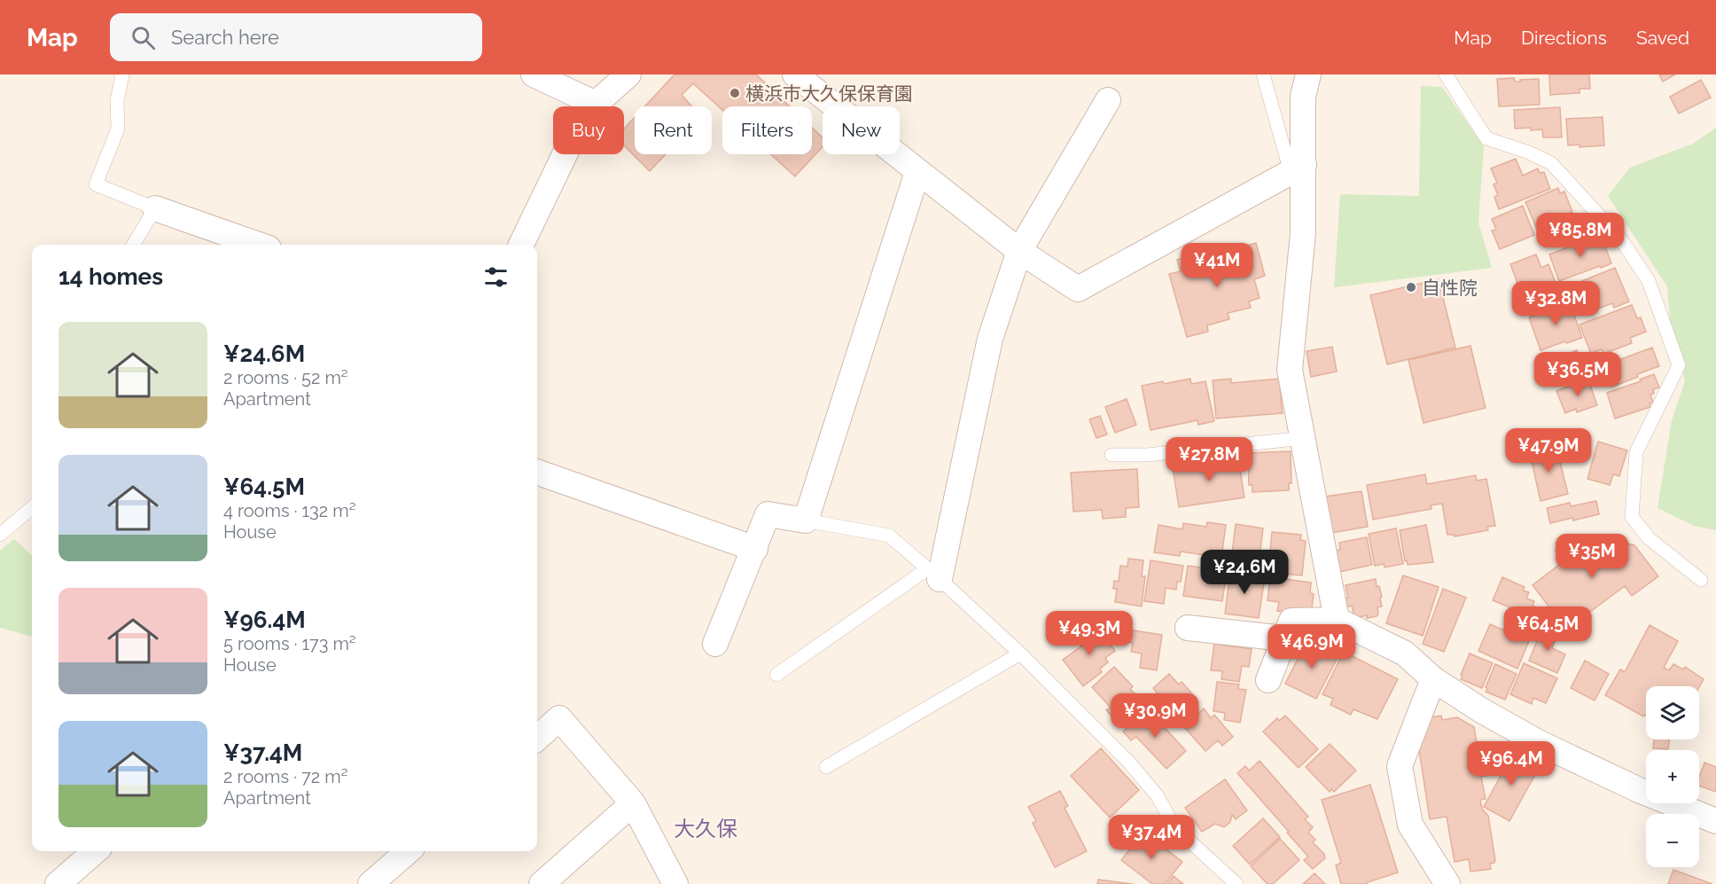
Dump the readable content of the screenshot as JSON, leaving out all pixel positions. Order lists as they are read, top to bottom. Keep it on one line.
{"districts":["大久保"],"places":["横浜市大久保保育園","自性院"],"page":{"header":"Map","search":"Search here","nav":["Map","Directions","Saved"],"chip":["Buy","Rent","Filters","New"],"price":["¥85.8M","¥41M","¥32.8M","¥36.5M","¥47.9M","¥27.8M","¥35M","¥24.6M","¥64.5M","¥49.3M","¥46.9M","¥30.9M","¥96.4M","¥37.4M"],"heading":"14 homes","list":[{"name":"¥24.6M","note":"2 rooms · 52 m² · Apartment"},{"name":"¥64.5M","note":"4 rooms · 132 m² · House"},{"name":"¥96.4M","note":"5 rooms · 173 m² · House"},{"name":"¥37.4M","note":"2 rooms · 72 m² · Apartment"}],"map_buttons":["+","−"]}}
